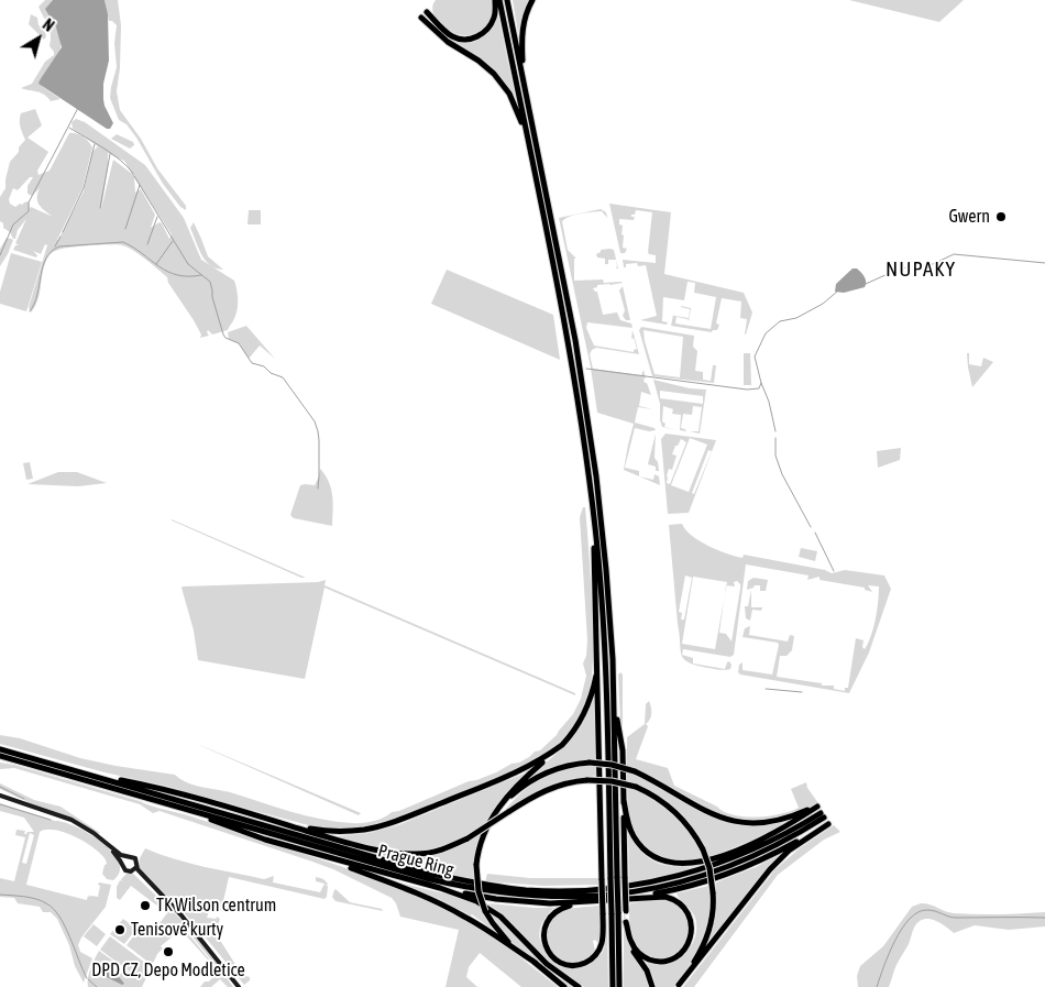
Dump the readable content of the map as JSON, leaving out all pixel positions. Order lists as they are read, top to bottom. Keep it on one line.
{"streets":{"highway":["Prague Ring"]},"districts":["NUPAKY"],"places":["Gwern","TK Wilson centrum","Tenisové kurty","DPD CZ, Depo Modletice"],"north":"top right"}
